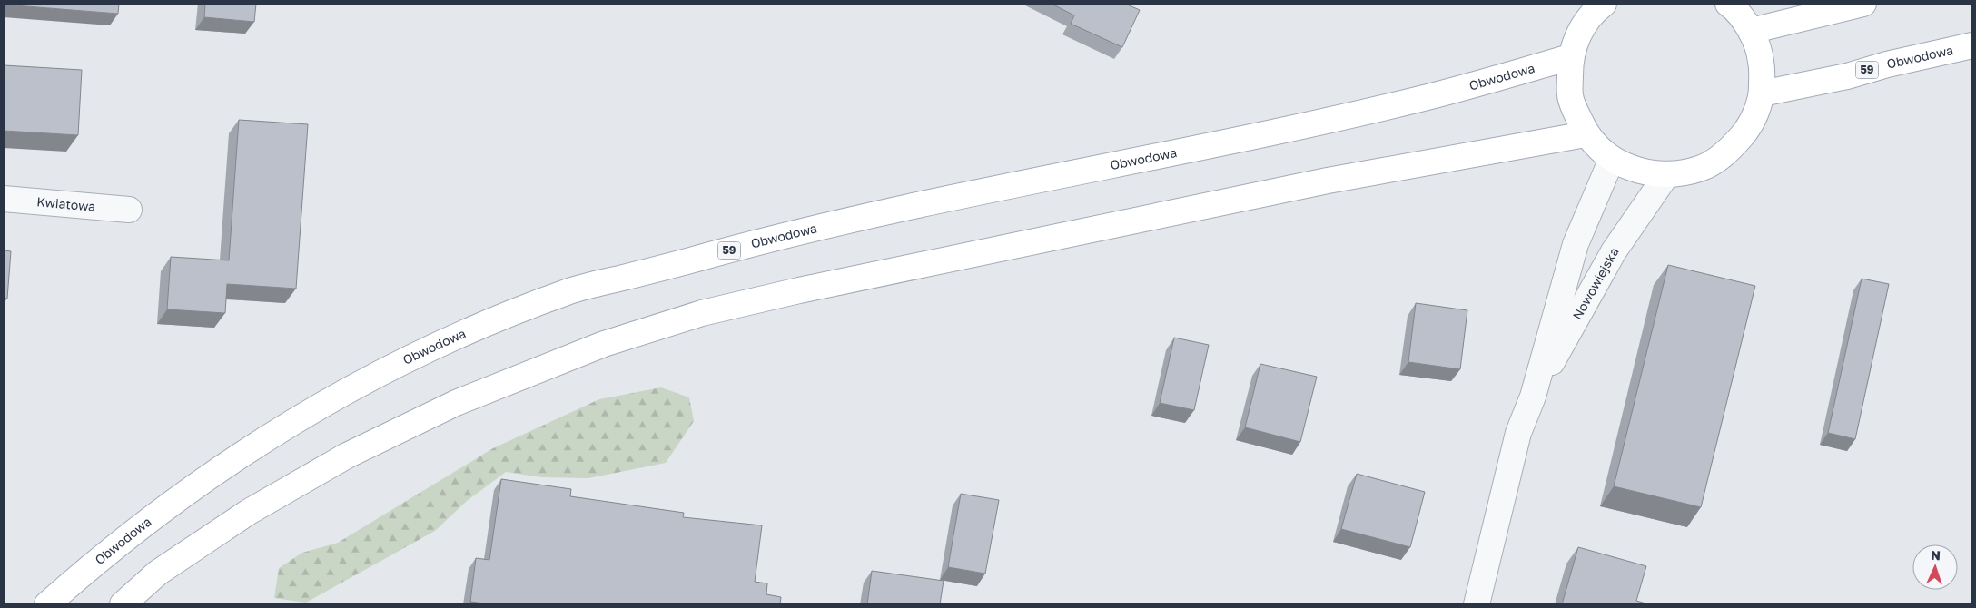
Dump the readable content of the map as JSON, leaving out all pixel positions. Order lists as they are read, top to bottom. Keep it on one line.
{"streets":{"main road":["Obwodowa","59"],"street":["Kwiatowa","Nowowiejska"]},"north":"top"}
